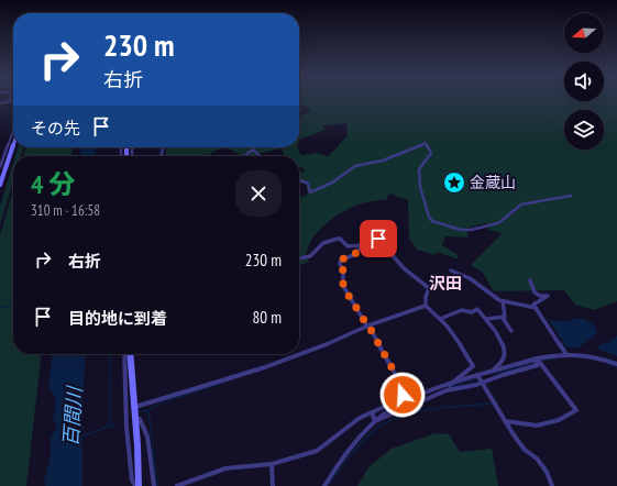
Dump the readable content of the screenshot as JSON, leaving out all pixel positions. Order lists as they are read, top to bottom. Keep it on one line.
{"districts":["沢田"],"water":["百間川"],"places":{"place":["金蔵山"]},"north":"left","page":{"turn":["230 m","右折"],"then":"その先","heading":["4 分","310 m · 16:58"],"list":[{"name":"右折","value":"230 m"},{"name":"目的地に到着","value":"80 m"}]}}
